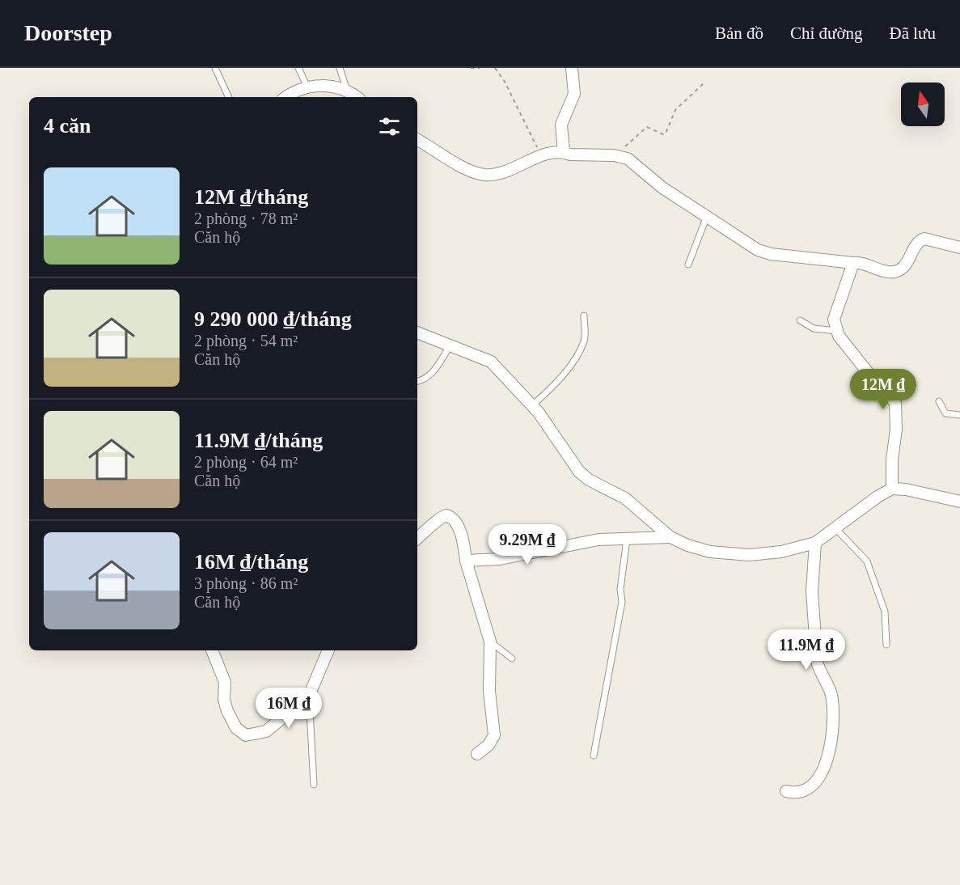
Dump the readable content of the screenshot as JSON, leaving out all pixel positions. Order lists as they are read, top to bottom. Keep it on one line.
{"north":"top","page":{"header":"Doorstep","nav":["Bản đồ","Chỉ đường","Đã lưu"],"heading":"4 căn","list":[{"name":"12M ₫/tháng","note":"2 phòng · 78 m² · Căn hộ"},{"name":"9 290 000 ₫/tháng","note":"2 phòng · 54 m² · Căn hộ"},{"name":"11.9M ₫/tháng","note":"2 phòng · 64 m² · Căn hộ"},{"name":"16M ₫/tháng","note":"3 phòng · 86 m² · Căn hộ"}],"price":["12M ₫","9.29M ₫","11.9M ₫","16M ₫"]}}
